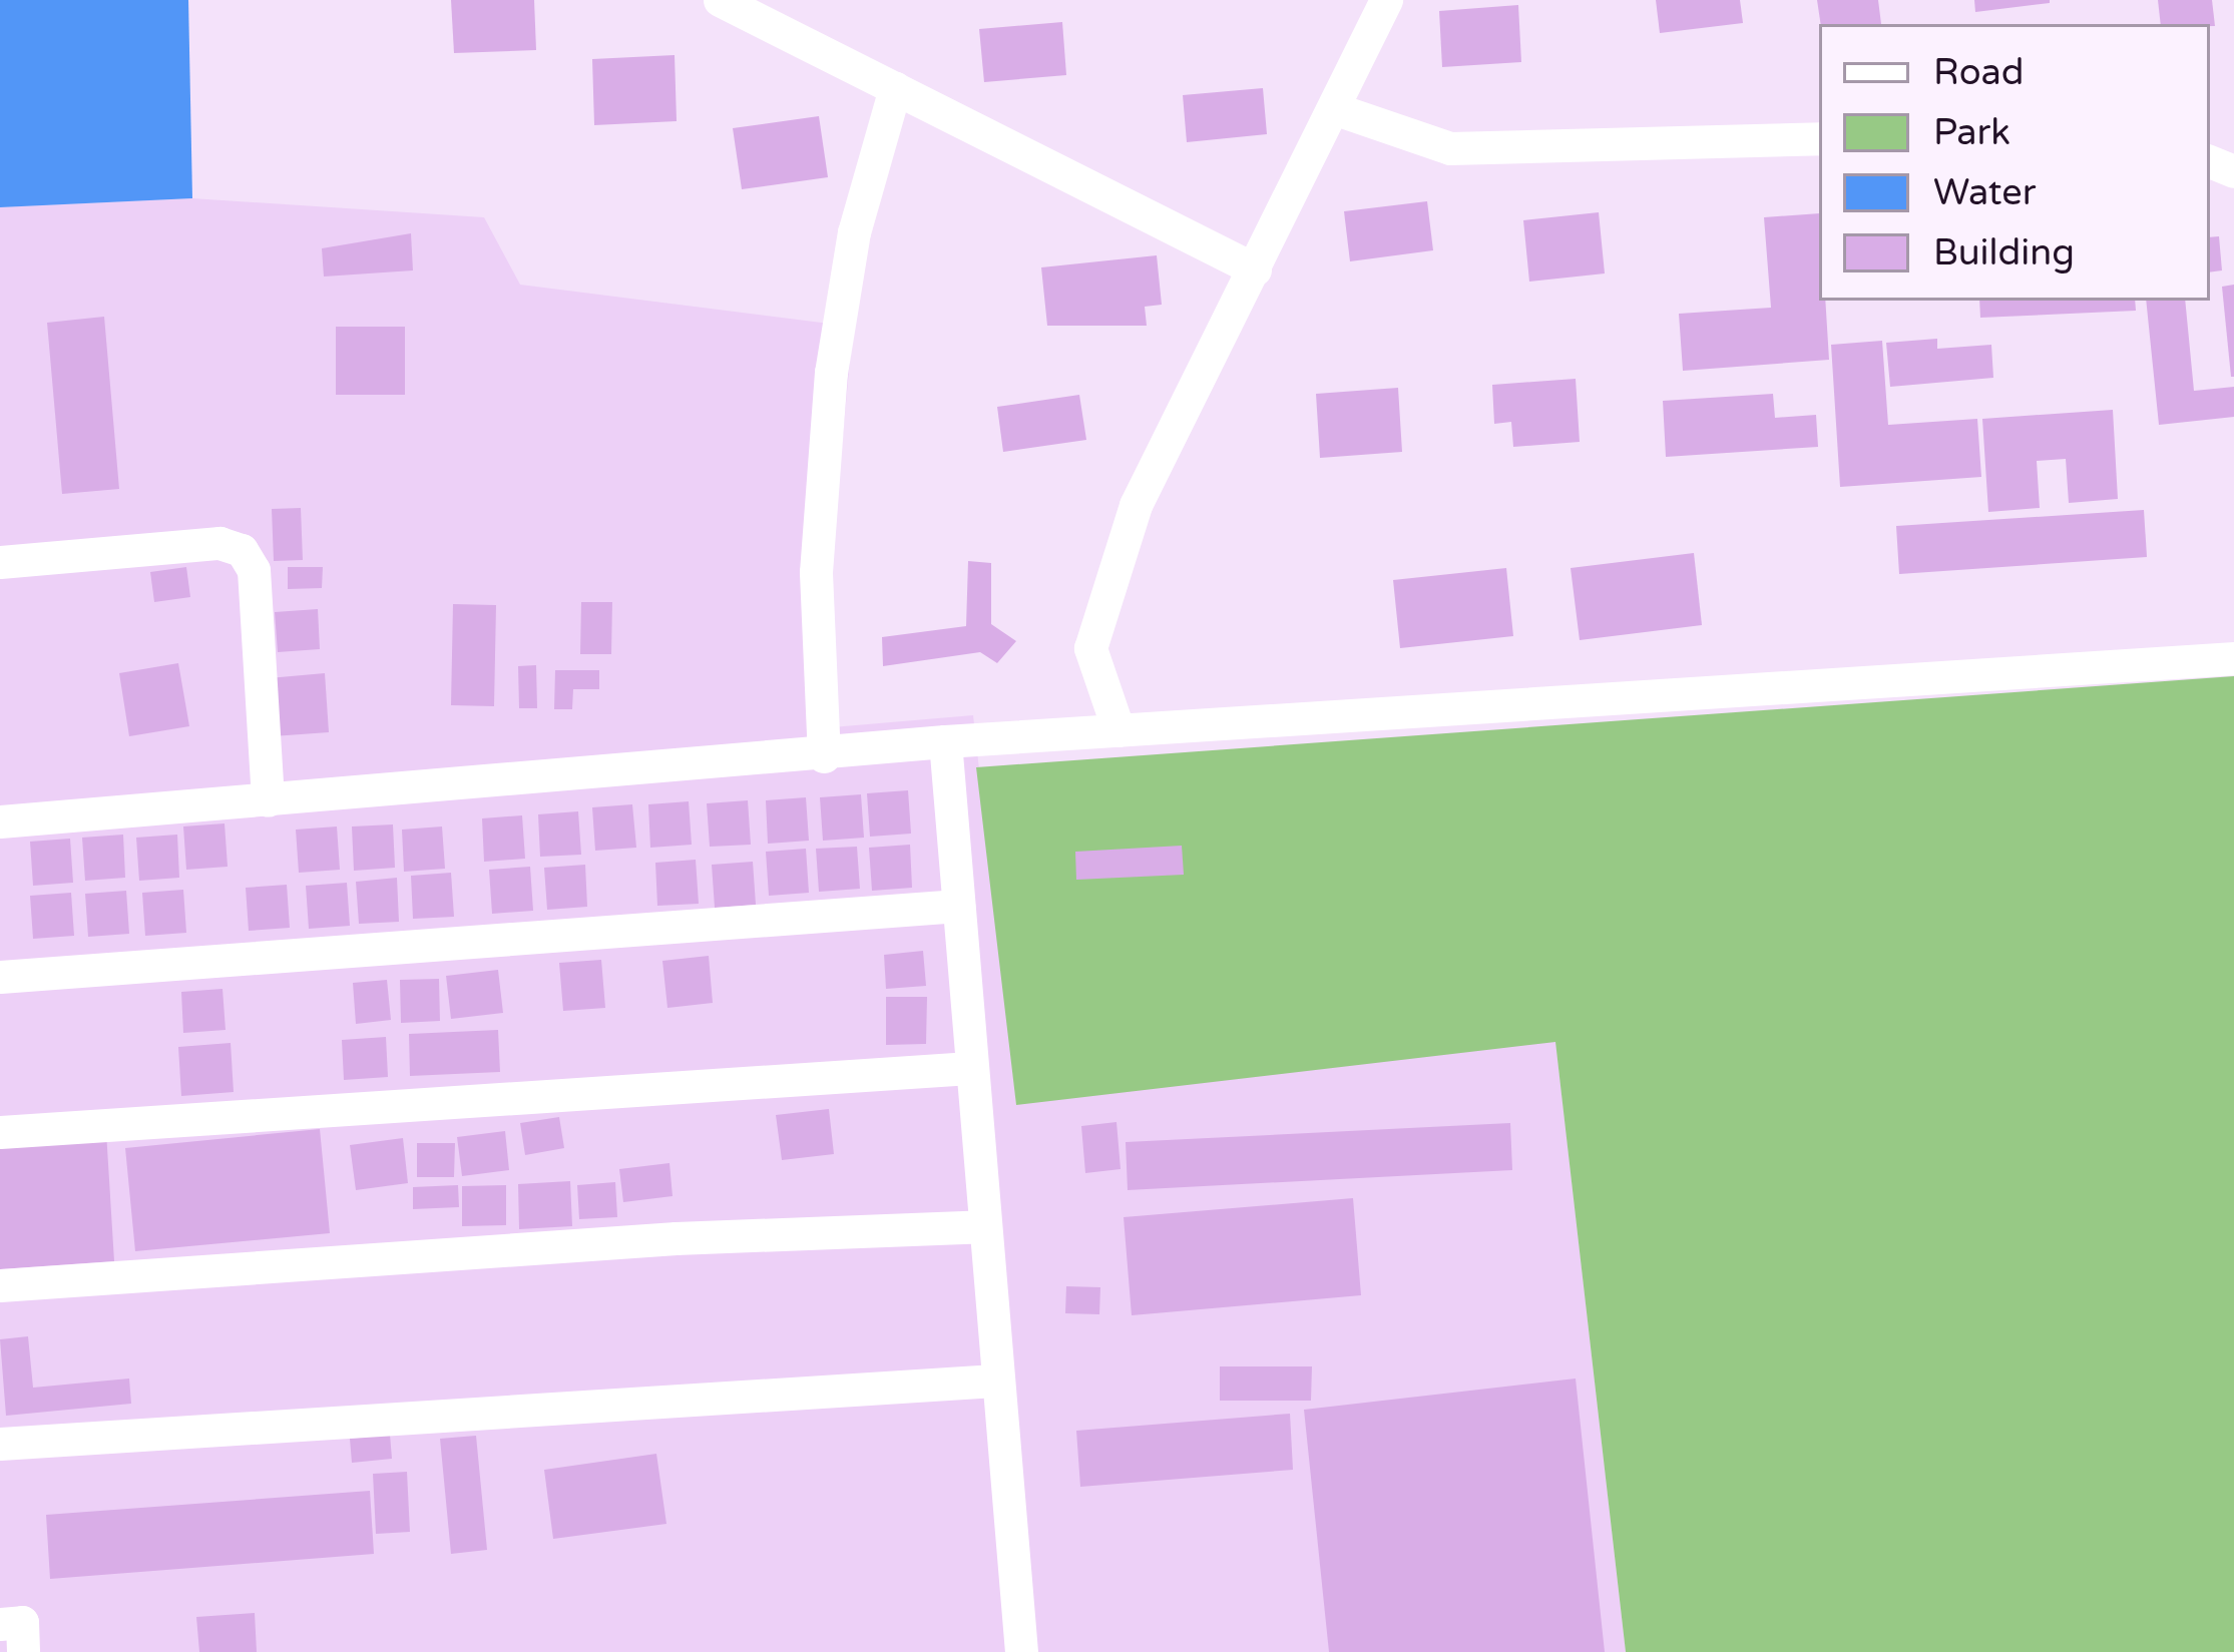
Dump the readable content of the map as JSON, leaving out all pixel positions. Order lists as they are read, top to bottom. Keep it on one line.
{"legend":["Road","Park","Water","Building"]}
